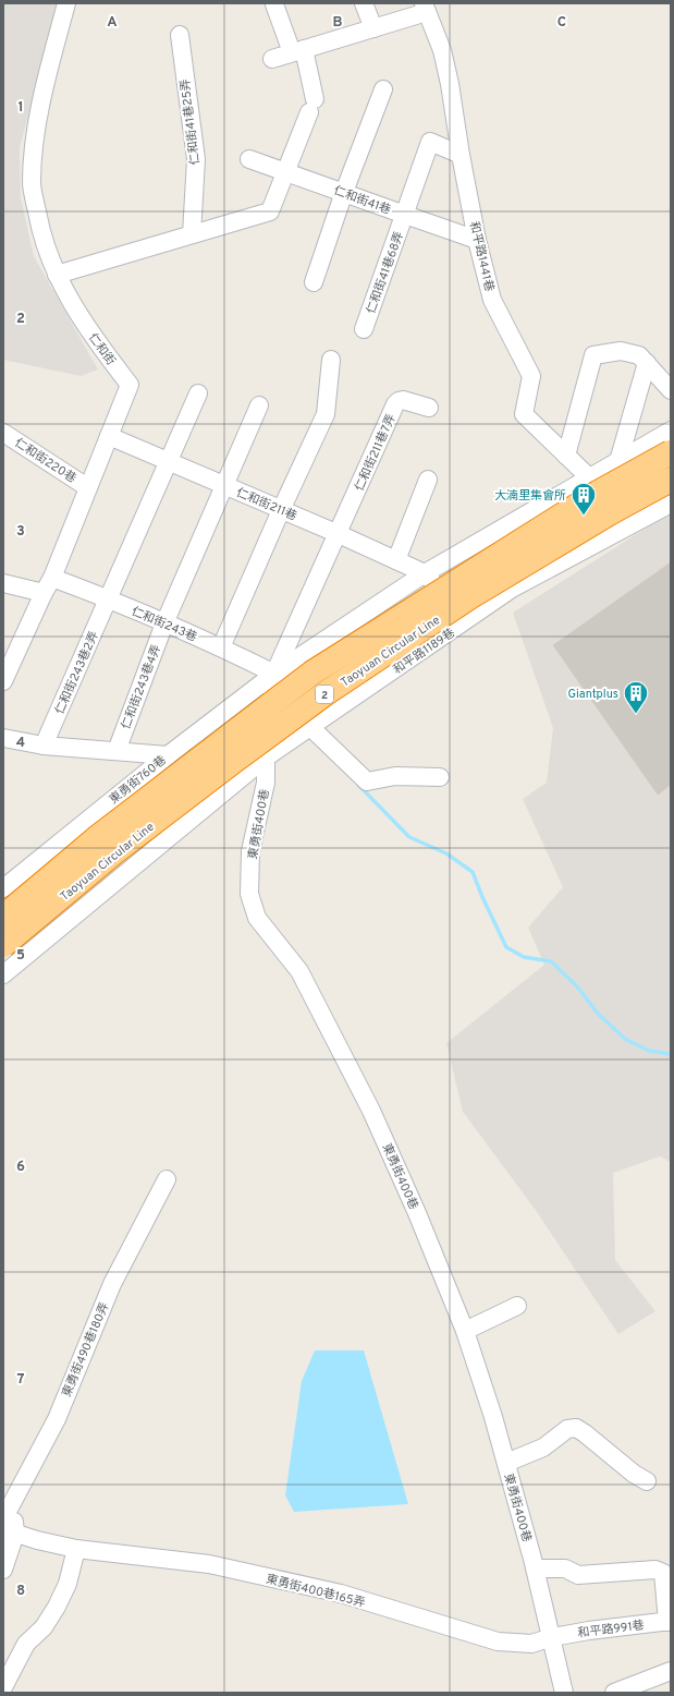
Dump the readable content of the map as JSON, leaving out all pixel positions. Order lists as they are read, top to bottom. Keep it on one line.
{"streets":{"highway":["Taoyuan Circular Line","2"],"street":["仁和街41巷25弄","仁和街41巷","和平路1441巷","仁和街41巷68弄","仁和街","仁和街211巷7弄","仁和街220巷","仁和街211巷","仁和街243巷","和平路1189巷","仁和街243巷2弄","仁和街243巷4弄","東勇街760巷","東勇街400巷","東勇街490巷180弄","東勇街400巷165弄","和平路991巷"]},"crossings":[["仁和街41巷","和平路1441巷"],["仁和街41巷","仁和街41巷68弄"],["和平路1441巷","仁和街41巷68弄"],["仁和街","仁和街220巷"],["仁和街","仁和街211巷"],["仁和街","仁和街243巷"],["仁和街211巷7弄","仁和街211巷"],["仁和街211巷7弄","仁和街243巷"],["仁和街211巷7弄","東勇街760巷"],["仁和街211巷7弄","東勇街400巷"],["仁和街211巷","仁和街243巷2弄"],["仁和街211巷","仁和街243巷4弄"],["仁和街243巷","仁和街243巷2弄"],["仁和街243巷","仁和街243巷4弄"],["仁和街243巷","東勇街760巷"],["仁和街243巷","東勇街400巷"],["和平路1189巷","東勇街400巷"],["東勇街760巷","東勇街400巷"],["東勇街400巷","東勇街400巷165弄"],["東勇街400巷","和平路991巷"],["東勇街400巷165弄","和平路991巷"]],"places":{"building":["大湳里集會所","Giantplus"]},"grid":{"columns":["A","B","C"],"rows":["1","2","3","4","5","6","7","8"]}}
